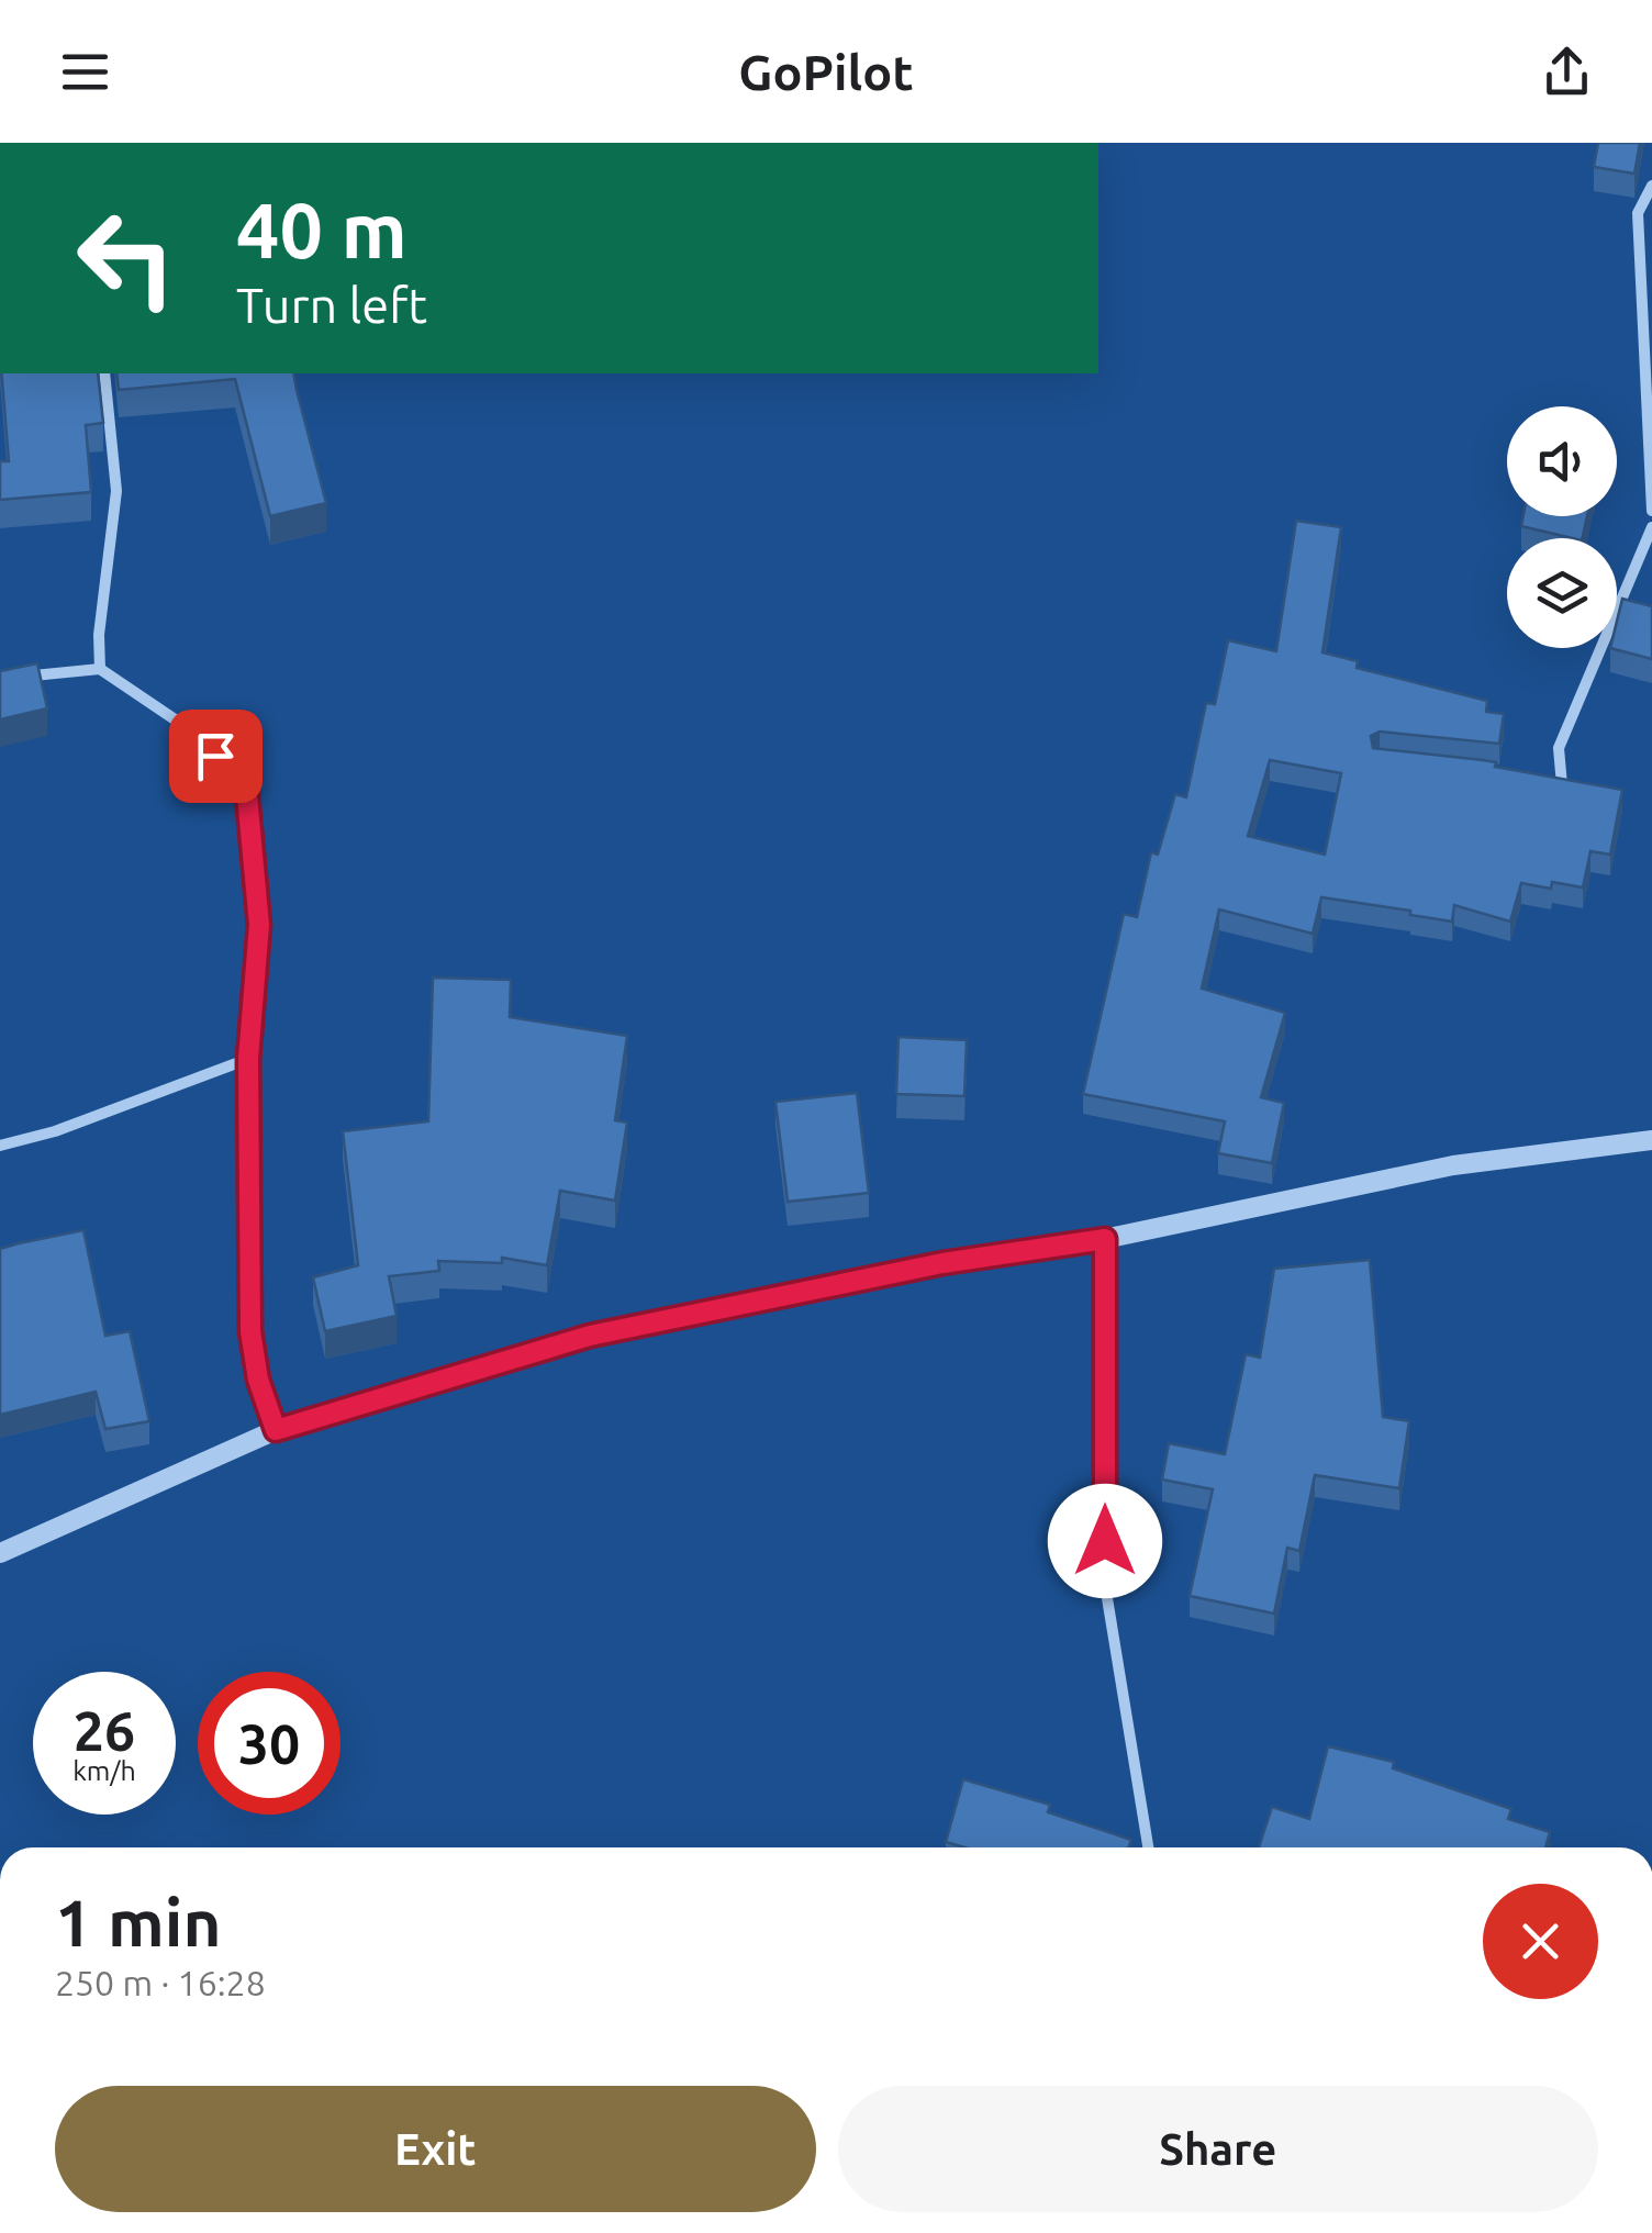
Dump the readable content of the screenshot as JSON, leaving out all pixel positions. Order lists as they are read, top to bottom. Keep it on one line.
{"page":{"header":"GoPilot","turn":["40 m","Turn left"],"speed":"26 km/h","limit":"30","heading":["1 min","250 m · 16:28"],"buttons":["Exit","Share"]}}
